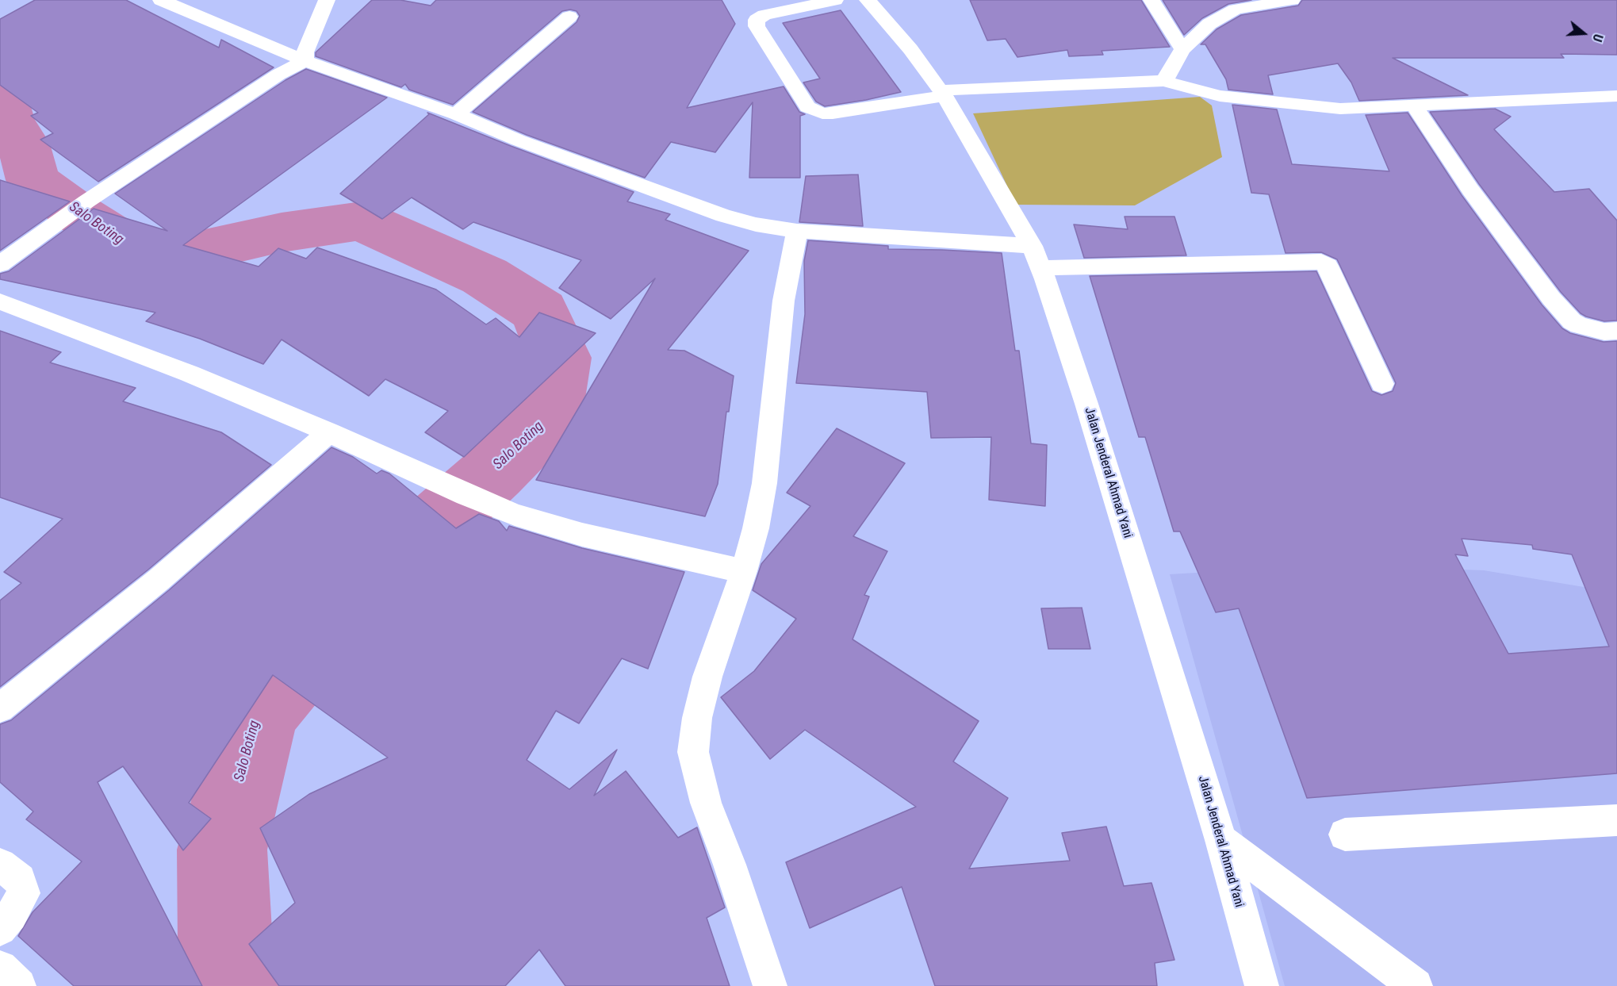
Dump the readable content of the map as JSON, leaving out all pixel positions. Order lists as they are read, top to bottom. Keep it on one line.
{"streets":{"street":["Jalan Jenderal Ahmad Yani"]},"water":["Salo Boting"],"north":"right"}
